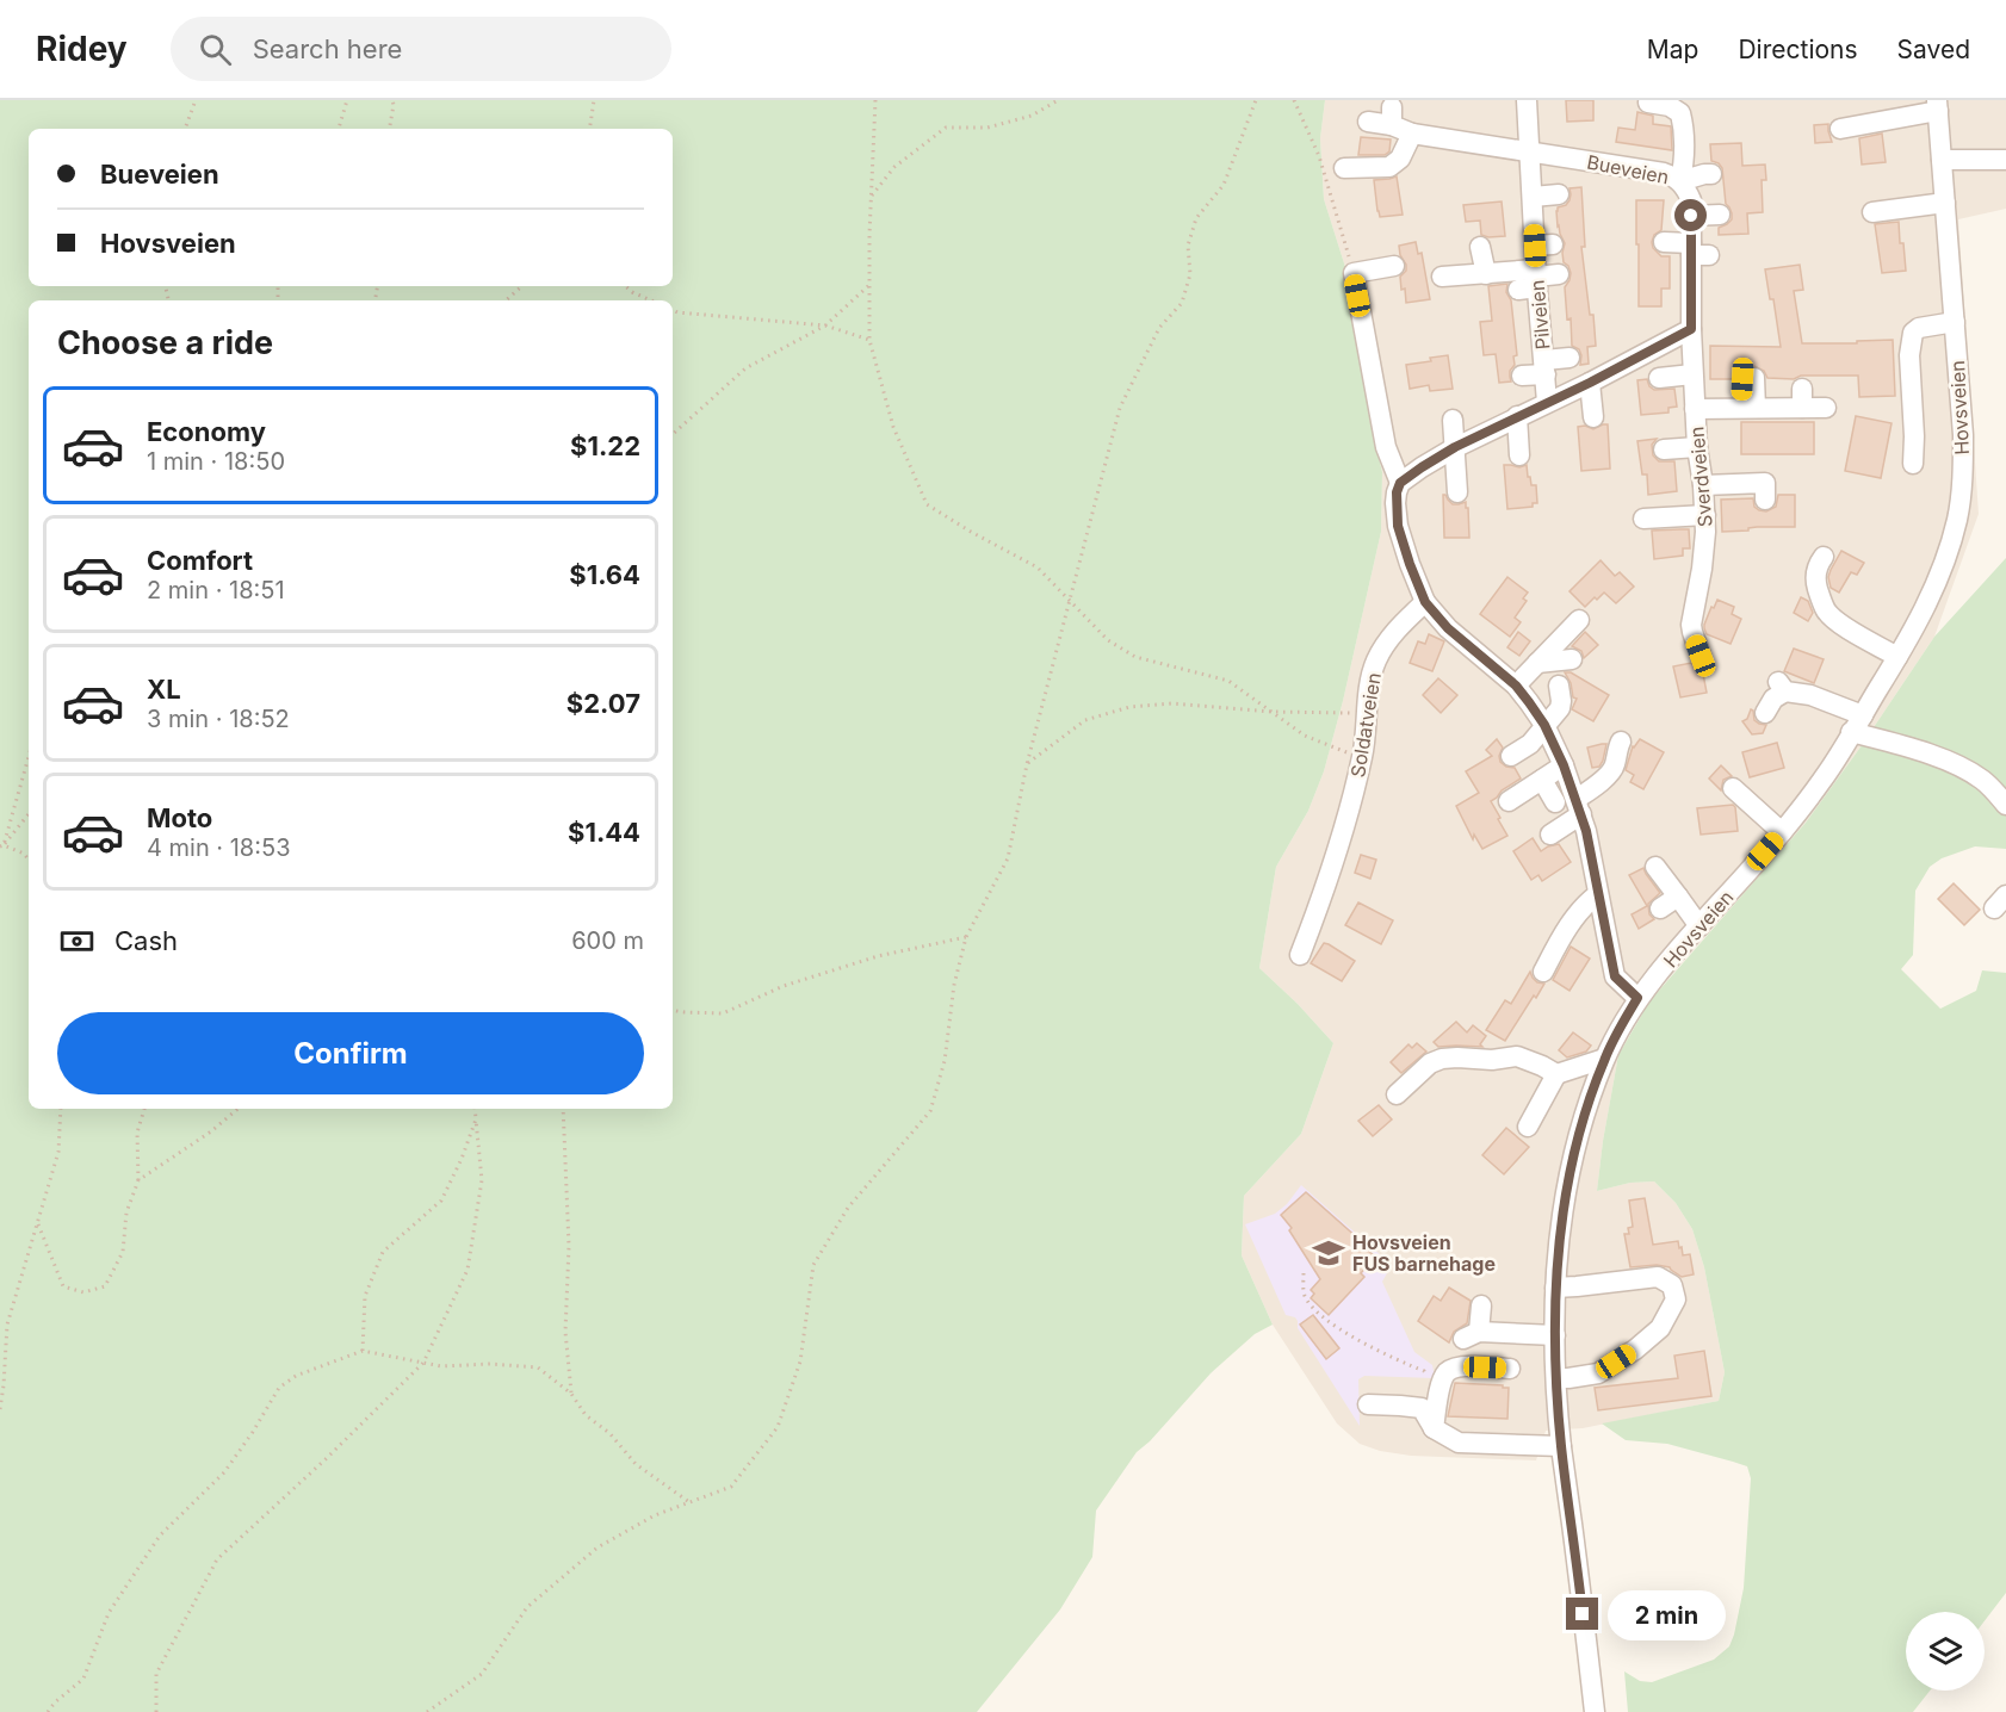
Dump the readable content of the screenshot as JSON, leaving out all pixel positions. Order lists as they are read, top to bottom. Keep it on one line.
{"streets":{"street":["Bueveien","Pilveien","Hovsveien","Sverdveien","Soldatveien"]},"crossings":[["Bueveien","Pilveien"],["Bueveien","Sverdveien"]],"places":{"school or university":["Hovsveien FUS barnehage"]},"page":{"header":"Ridey","search":"Search here","nav":["Map","Directions","Saved"],"banner":["Bueveien","Hovsveien"],"heading":"Choose a ride","list":[{"name":"Economy","note":"1 min · 18:50","value":"$1.22"},{"name":"Comfort","note":"2 min · 18:51","value":"$1.64"},{"name":"XL","note":"3 min · 18:52","value":"$2.07"},{"name":"Moto","note":"4 min · 18:53","value":"$1.44"}],"pay":["Cash","600 m"],"buttons":"Confirm","bubble":"2 min"}}
